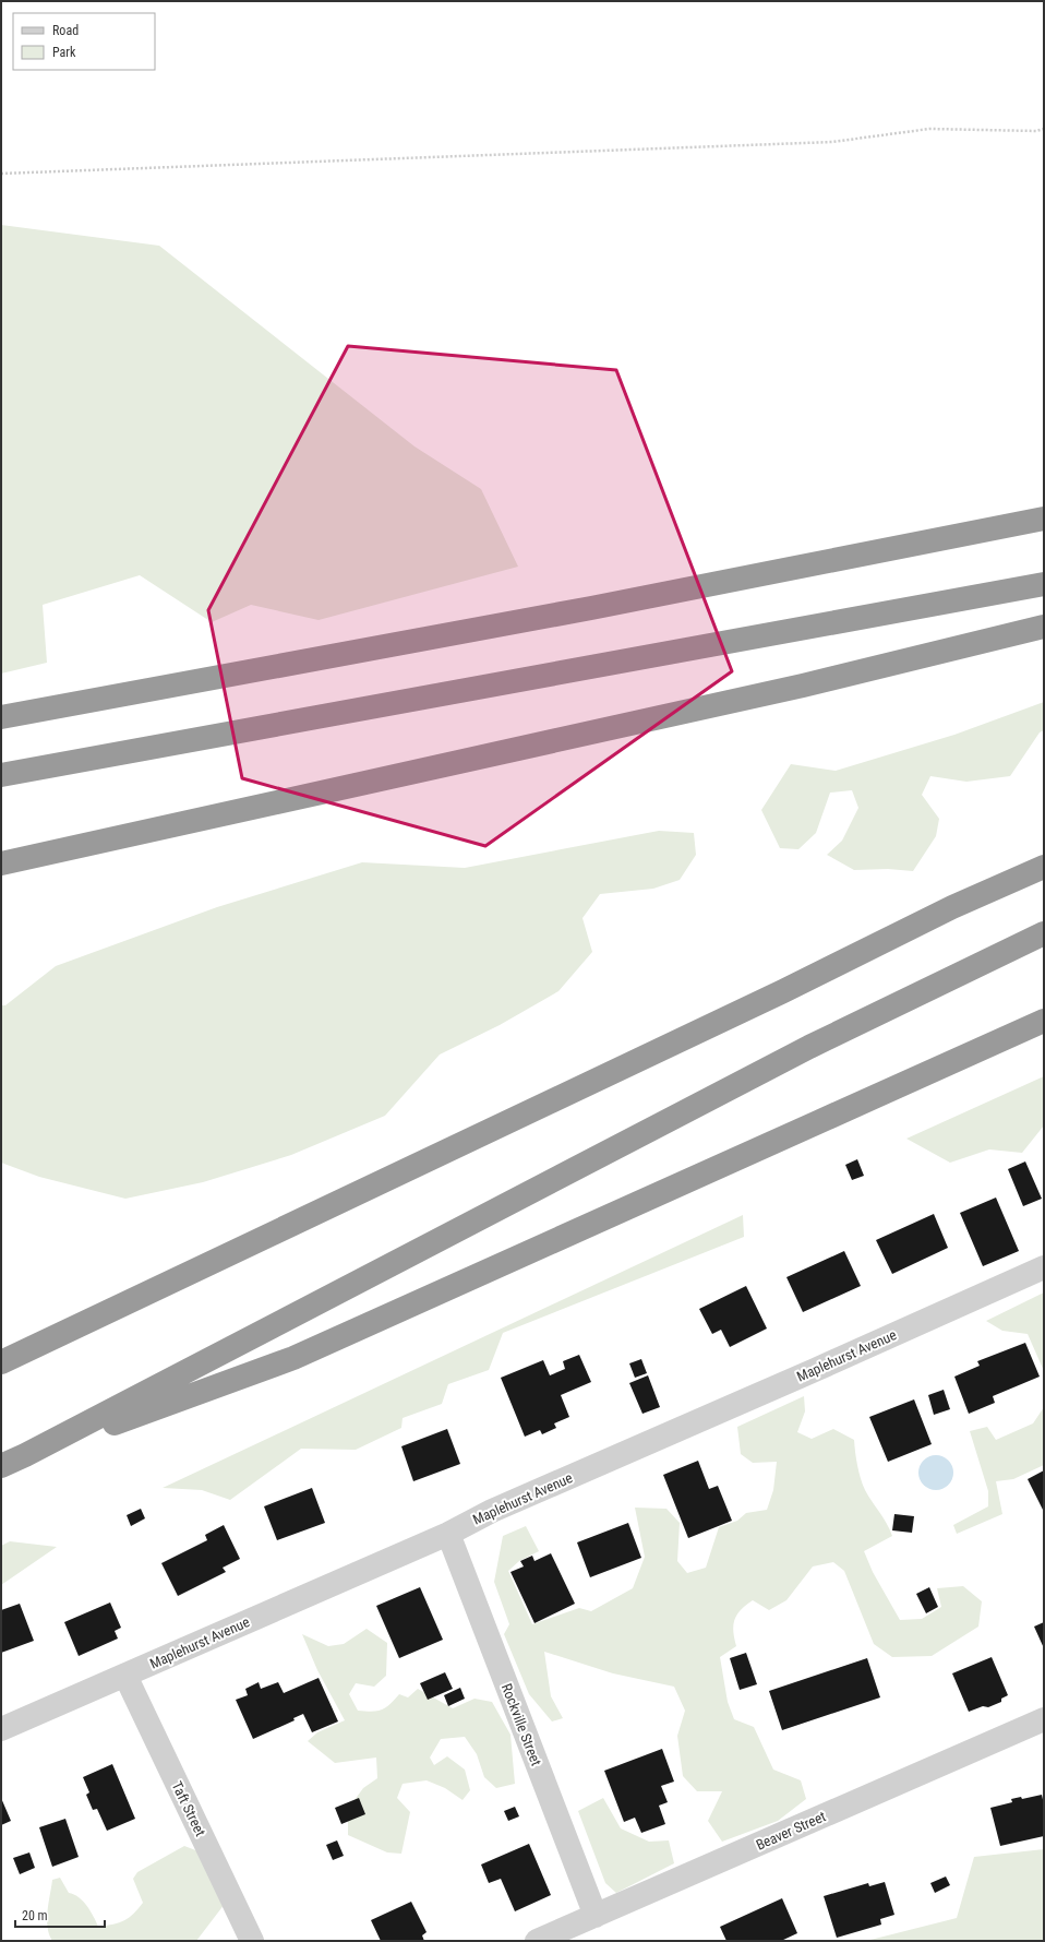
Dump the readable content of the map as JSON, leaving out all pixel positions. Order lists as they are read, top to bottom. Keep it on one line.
{"streets":{"street":["Maplehurst Avenue","Rockville Street","Taft Street","Beaver Street"]},"crossings":[["Maplehurst Avenue","Rockville Street"],["Maplehurst Avenue","Taft Street"],["Rockville Street","Beaver Street"]],"legend":["Road","Park"],"scale_bar":"20 m"}
